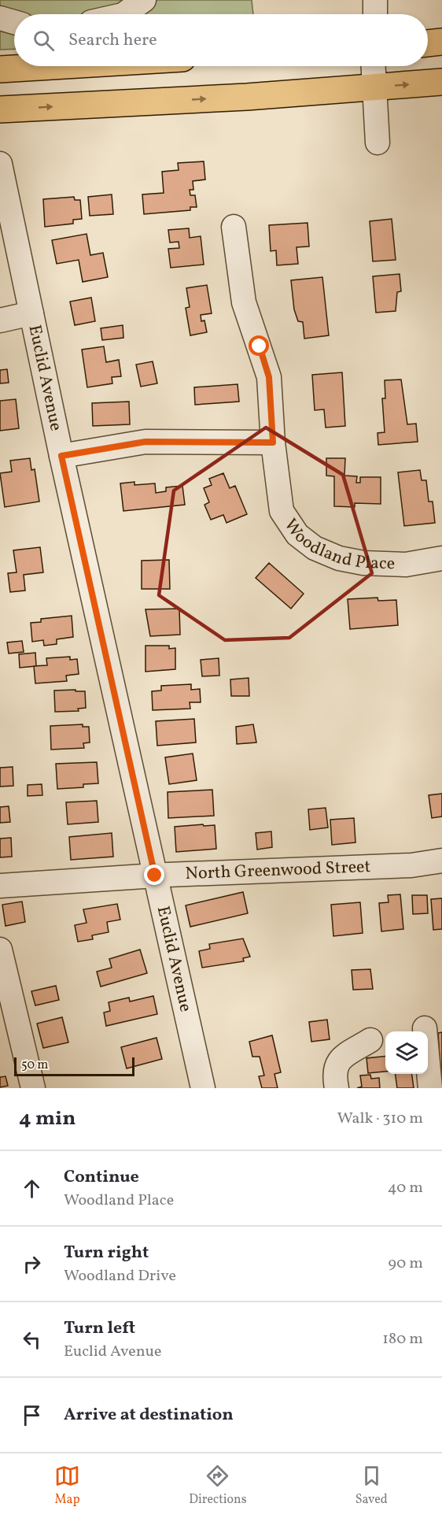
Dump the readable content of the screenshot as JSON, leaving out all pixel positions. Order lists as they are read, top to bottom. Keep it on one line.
{"streets":{"street":["Euclid Avenue","Woodland Place","North Greenwood Street"]},"crossings":[["Euclid Avenue","North Greenwood Street"]],"scale_bar":"50 m","page":{"search":"Search here","scale":"50 m","heading":["4 min","Walk · 310 m"],"list":[["Continue","Woodland Place","40 m"],["Turn right","Woodland Drive","90 m"],["Turn left","Euclid Avenue","180 m"],"Arrive at destination"],"nav":["Map","Directions","Saved"]}}
